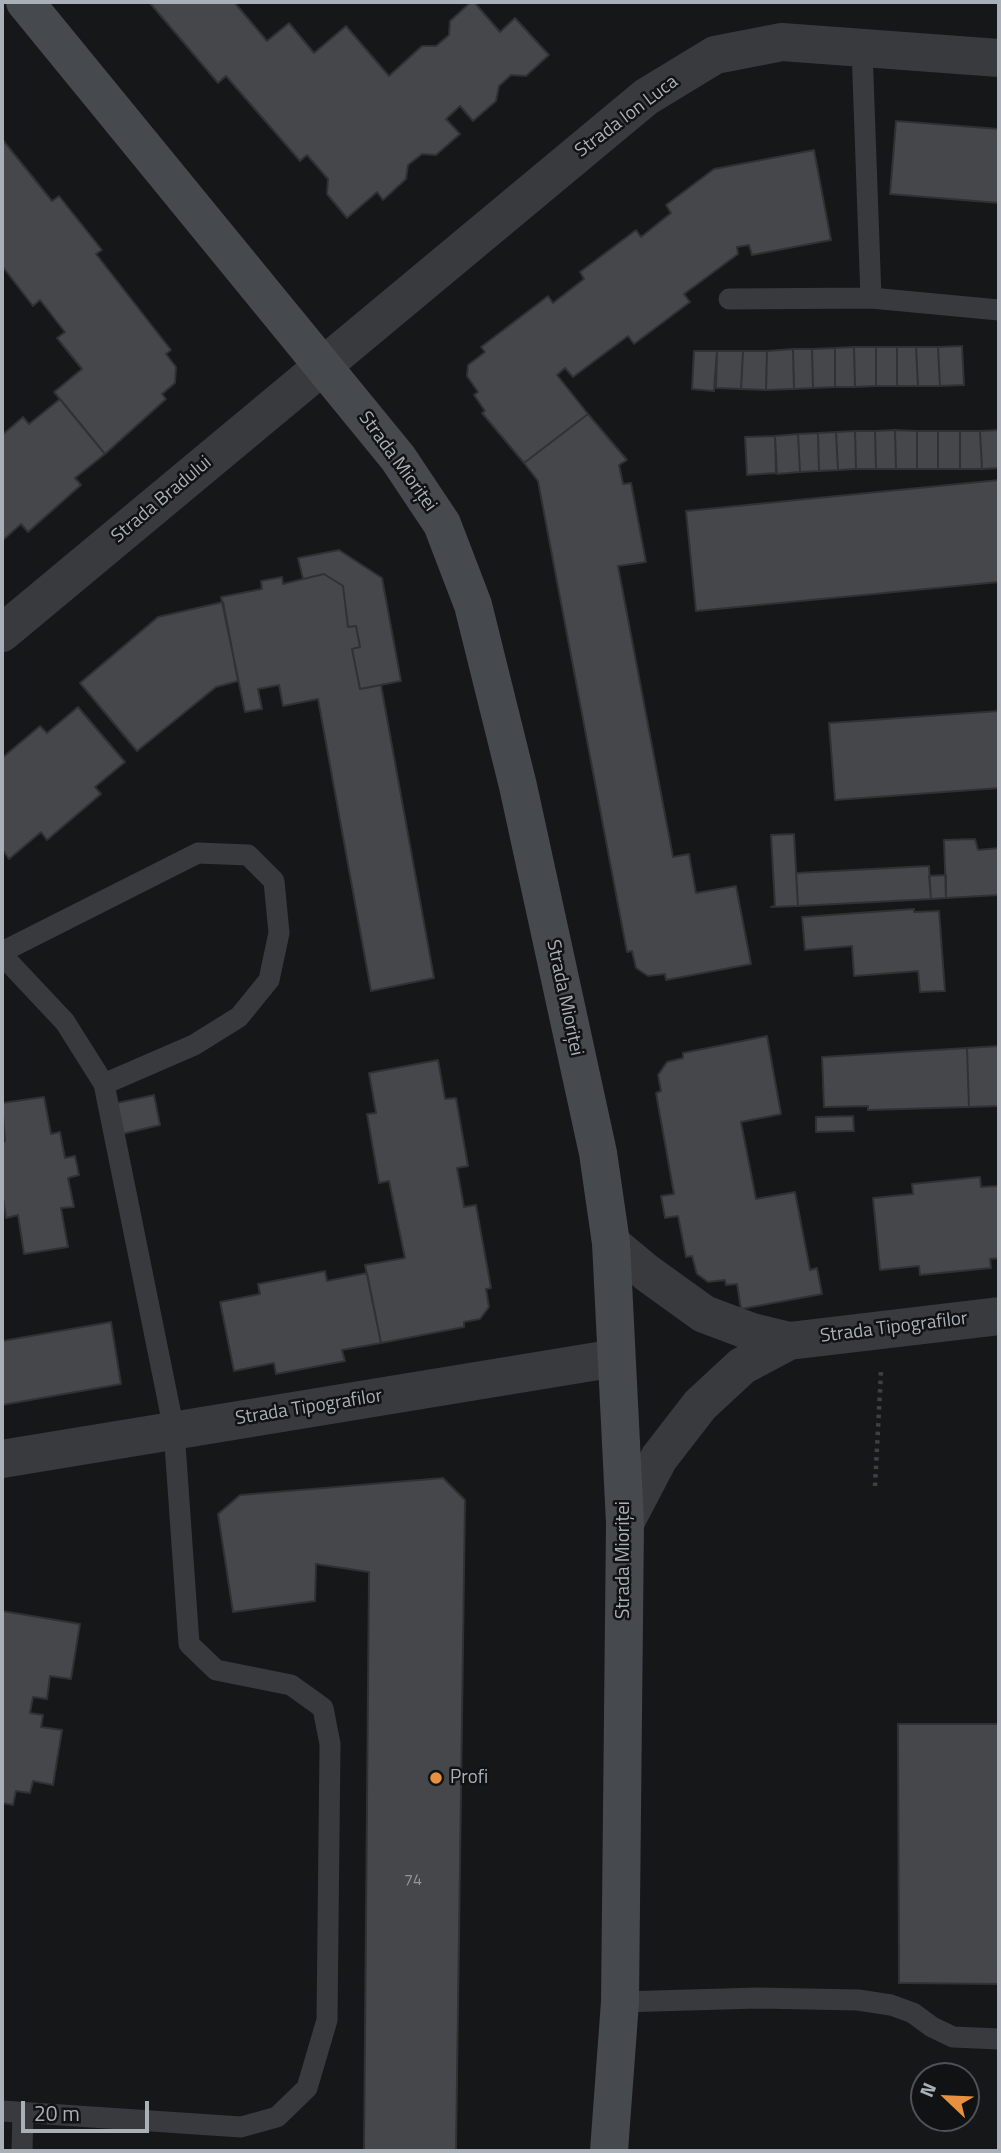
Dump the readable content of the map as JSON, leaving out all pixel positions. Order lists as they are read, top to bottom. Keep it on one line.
{"streets":{"main road":["Strada Mioriței"],"street":["Strada Ion Luca","Strada Bradului","Strada Tipografilor"]},"crossings":[["Strada Ion Luca","Strada Mioriței"],["Strada Ion Luca","Strada Bradului"],["Strada Mioriței","Strada Bradului"],["Strada Mioriței","Strada Tipografilor"]],"places":["Profi"],"house_numbers":["74"],"scale_bar":"20 m","north":"top left"}
